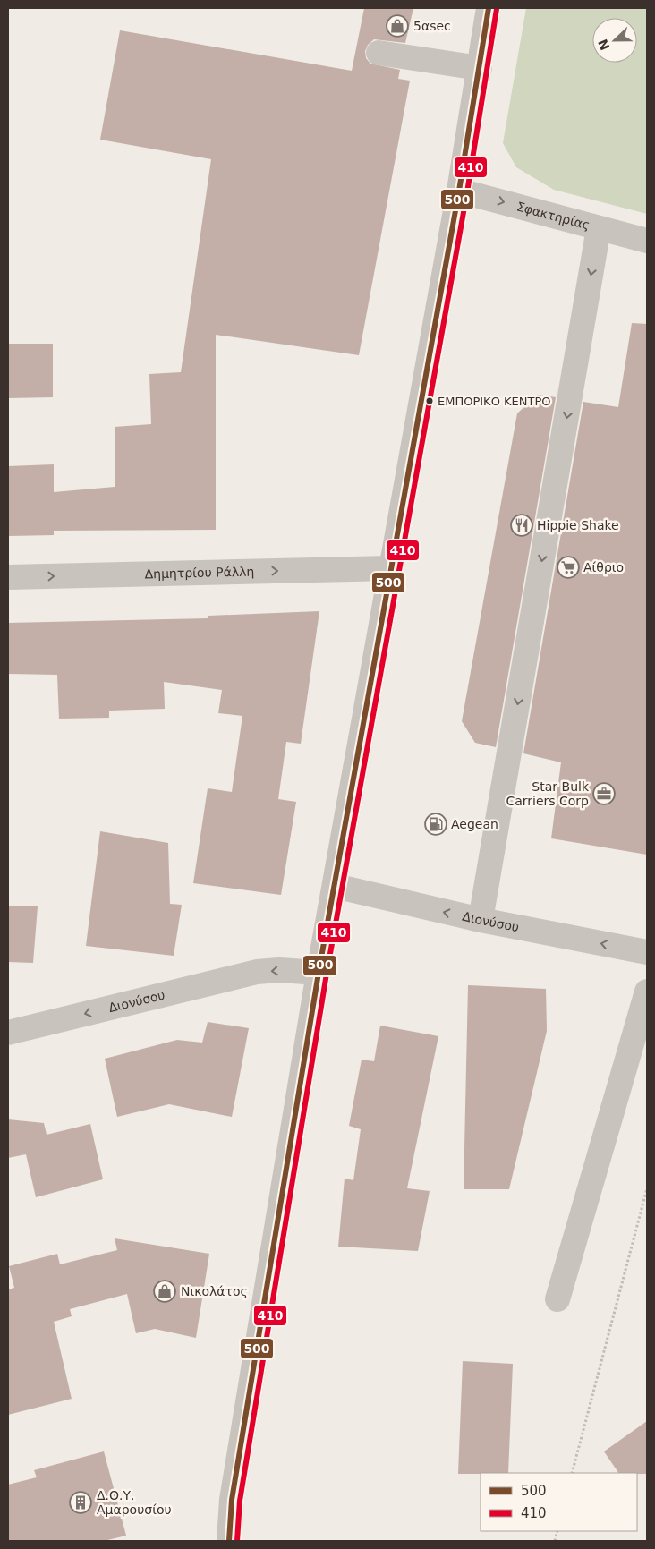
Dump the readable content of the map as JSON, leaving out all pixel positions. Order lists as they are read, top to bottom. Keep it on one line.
{"streets":{"street":["Σφακτηρίας","Δημητρίου Ράλλη","Διονύσου"]},"one_way":["Σφακτηρίας","Δημητρίου Ράλλη","Διονύσου"],"places":{"shop":["5αsec","Νικολάτος"],"other":["ΕΜΠΟΡΙΚΟ ΚΕΝΤΡΟ"],"restaurant":["Hippie Shake"],"supermarket":["Αίθριο"],"office":["Star Bulk Carriers Corp"],"fuel station":["Aegean"],"building":["Δ.Ο.Υ. Αμαρουσίου"]},"lines":["transit line 500","transit line 410"],"legend":["500","410"],"north":"left"}
